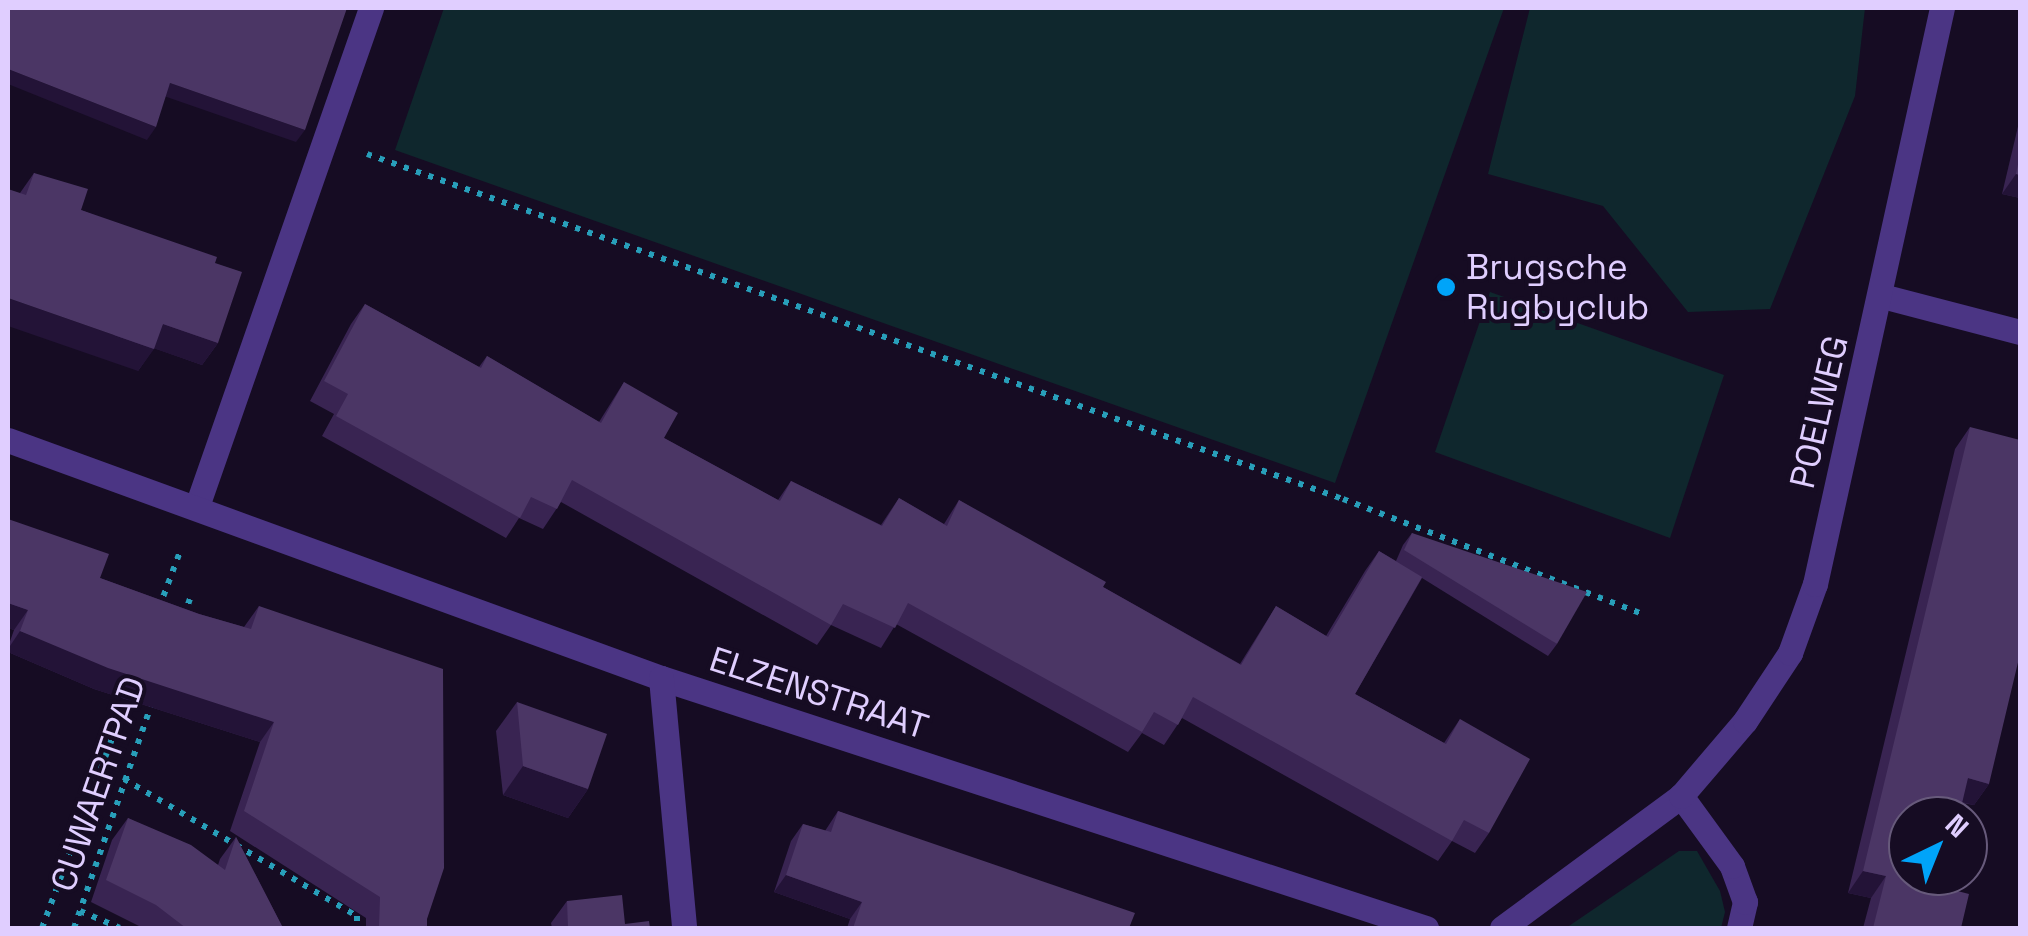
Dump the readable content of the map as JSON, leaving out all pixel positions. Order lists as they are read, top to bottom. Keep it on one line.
{"streets":{"street":["POELWEG","ELZENSTRAAT"],"path":["CUWAERTPAD"]},"places":["Brugsche Rugbyclub"],"north":"top right"}
